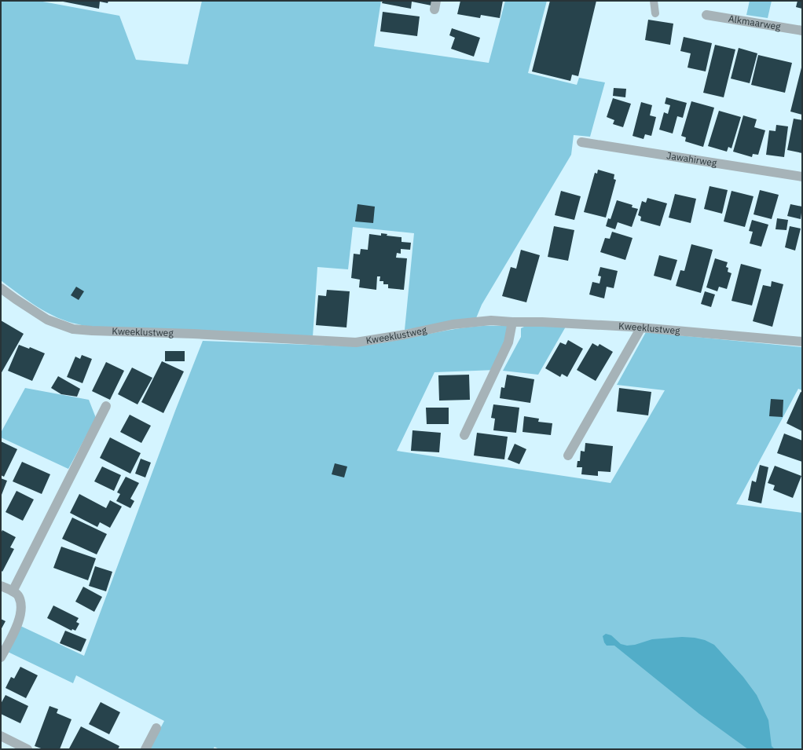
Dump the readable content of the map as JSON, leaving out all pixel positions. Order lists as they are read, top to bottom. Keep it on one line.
{"streets":{"street":["Alkmaarweg","Jawahirweg","Kweeklustweg"]}}
